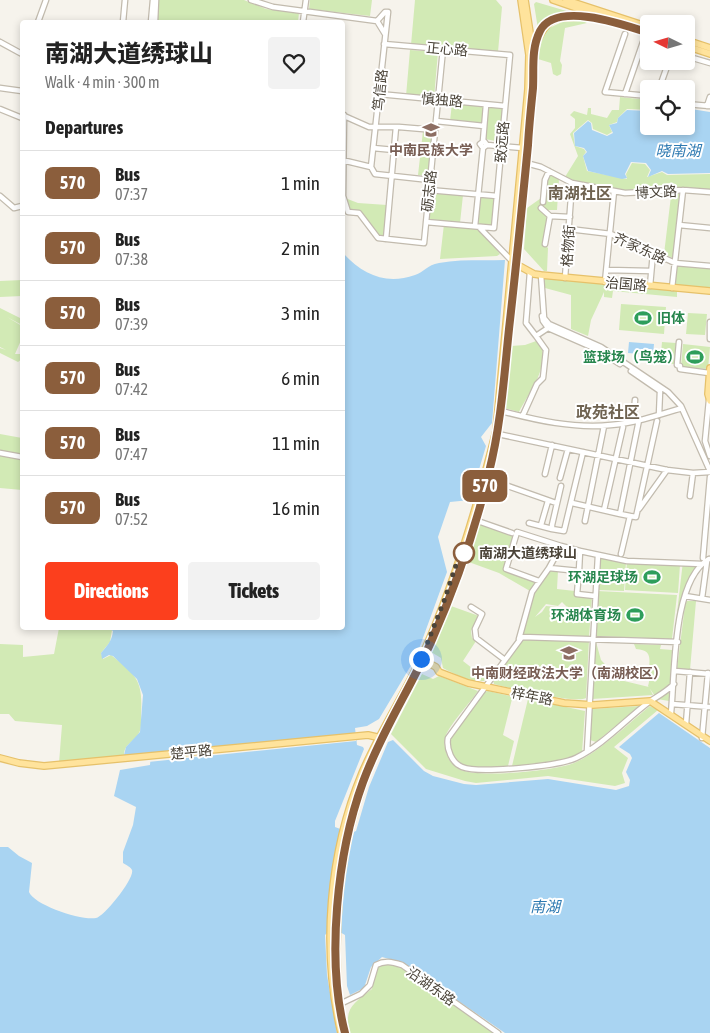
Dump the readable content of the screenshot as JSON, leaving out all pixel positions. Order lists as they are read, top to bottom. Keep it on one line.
{"streets":{"main road":["治国路","梓年路","楚平路"],"street":["正心路","笃信路","慎独路","致远路","砺志路","博文路","格物街","齐家东路","沿湖东路"]},"crossings":[["正心路","笃信路"],["正心路","致远路"],["正心路","砺志路"],["笃信路","慎独路"],["慎独路","致远路"],["慎独路","砺志路"],["博文路","格物街"],["格物街","齐家东路"],["格物街","治国路"]],"districts":["南湖社区","政苑社区"],"water":["晓南湖","南湖"],"places":{"school or university":["中南民族大学","中南财经政法大学（南湖校区）"],"sports":["旧体","篮球场（鸟笼）","环湖足球场","环湖体育场"],"other":["南湖大道绣球山"]},"lines":["bus line 570"],"north":"left","page":{"on_map":"570","heading":[["南湖大道绣球山","Walk · 4 min · 300 m"],"Departures"],"list":[{"mark":"570","name":"Bus","note":"07:37","value":"1 min"},{"mark":"570","name":"Bus","note":"07:38","value":"2 min"},{"mark":"570","name":"Bus","note":"07:39","value":"3 min"},{"mark":"570","name":"Bus","note":"07:42","value":"6 min"},{"mark":"570","name":"Bus","note":"07:47","value":"11 min"},{"mark":"570","name":"Bus","note":"07:52","value":"16 min"}],"buttons":["Directions","Tickets"]}}
